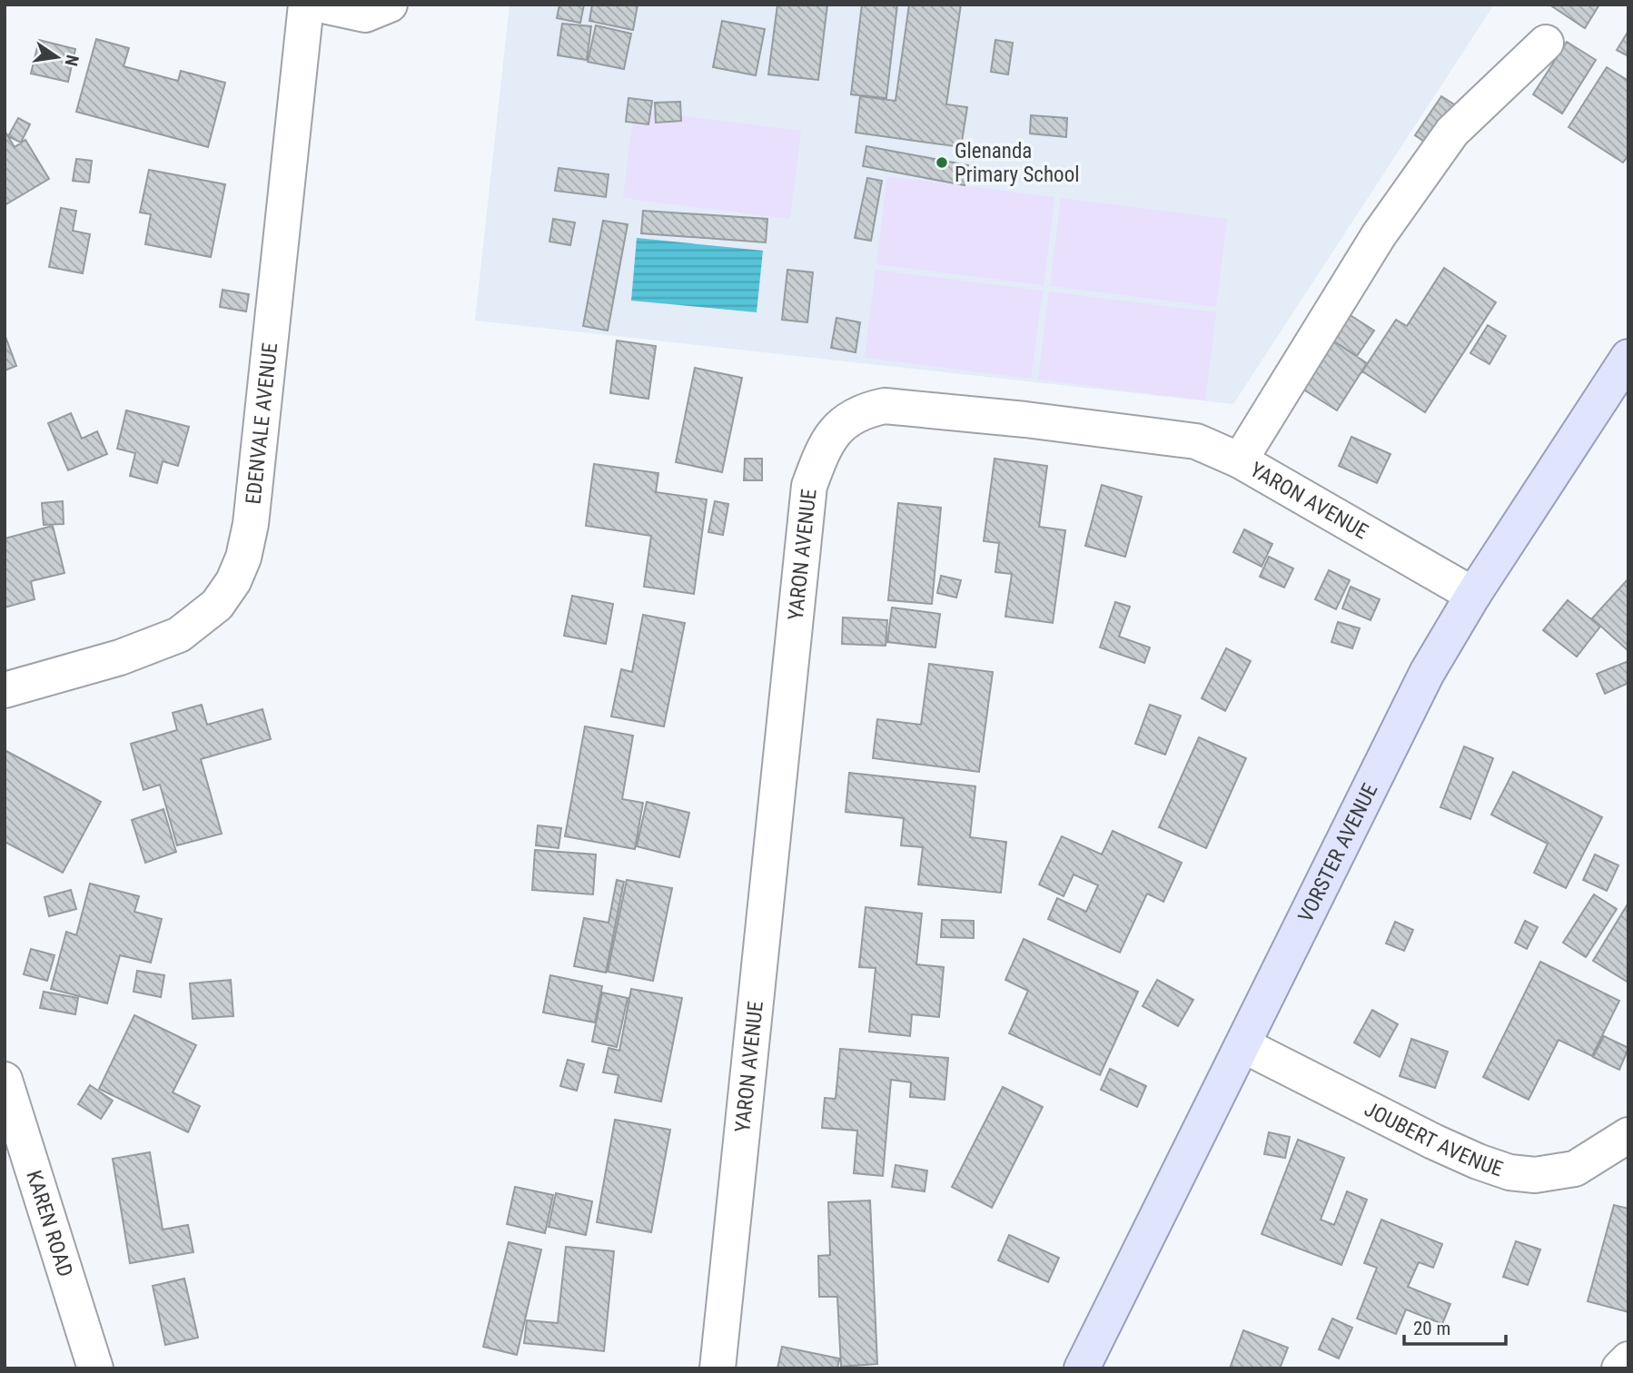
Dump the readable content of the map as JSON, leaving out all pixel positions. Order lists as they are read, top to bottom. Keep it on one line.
{"streets":{"main road":["VORSTER AVENUE"],"street":["EDENVALE AVENUE","YARON AVENUE","JOUBERT AVENUE","KAREN ROAD"]},"crossings":[["YARON AVENUE","VORSTER AVENUE"],["VORSTER AVENUE","JOUBERT AVENUE"]],"places":["Glenanda Primary School"],"scale_bar":"20 m","north":"right"}
